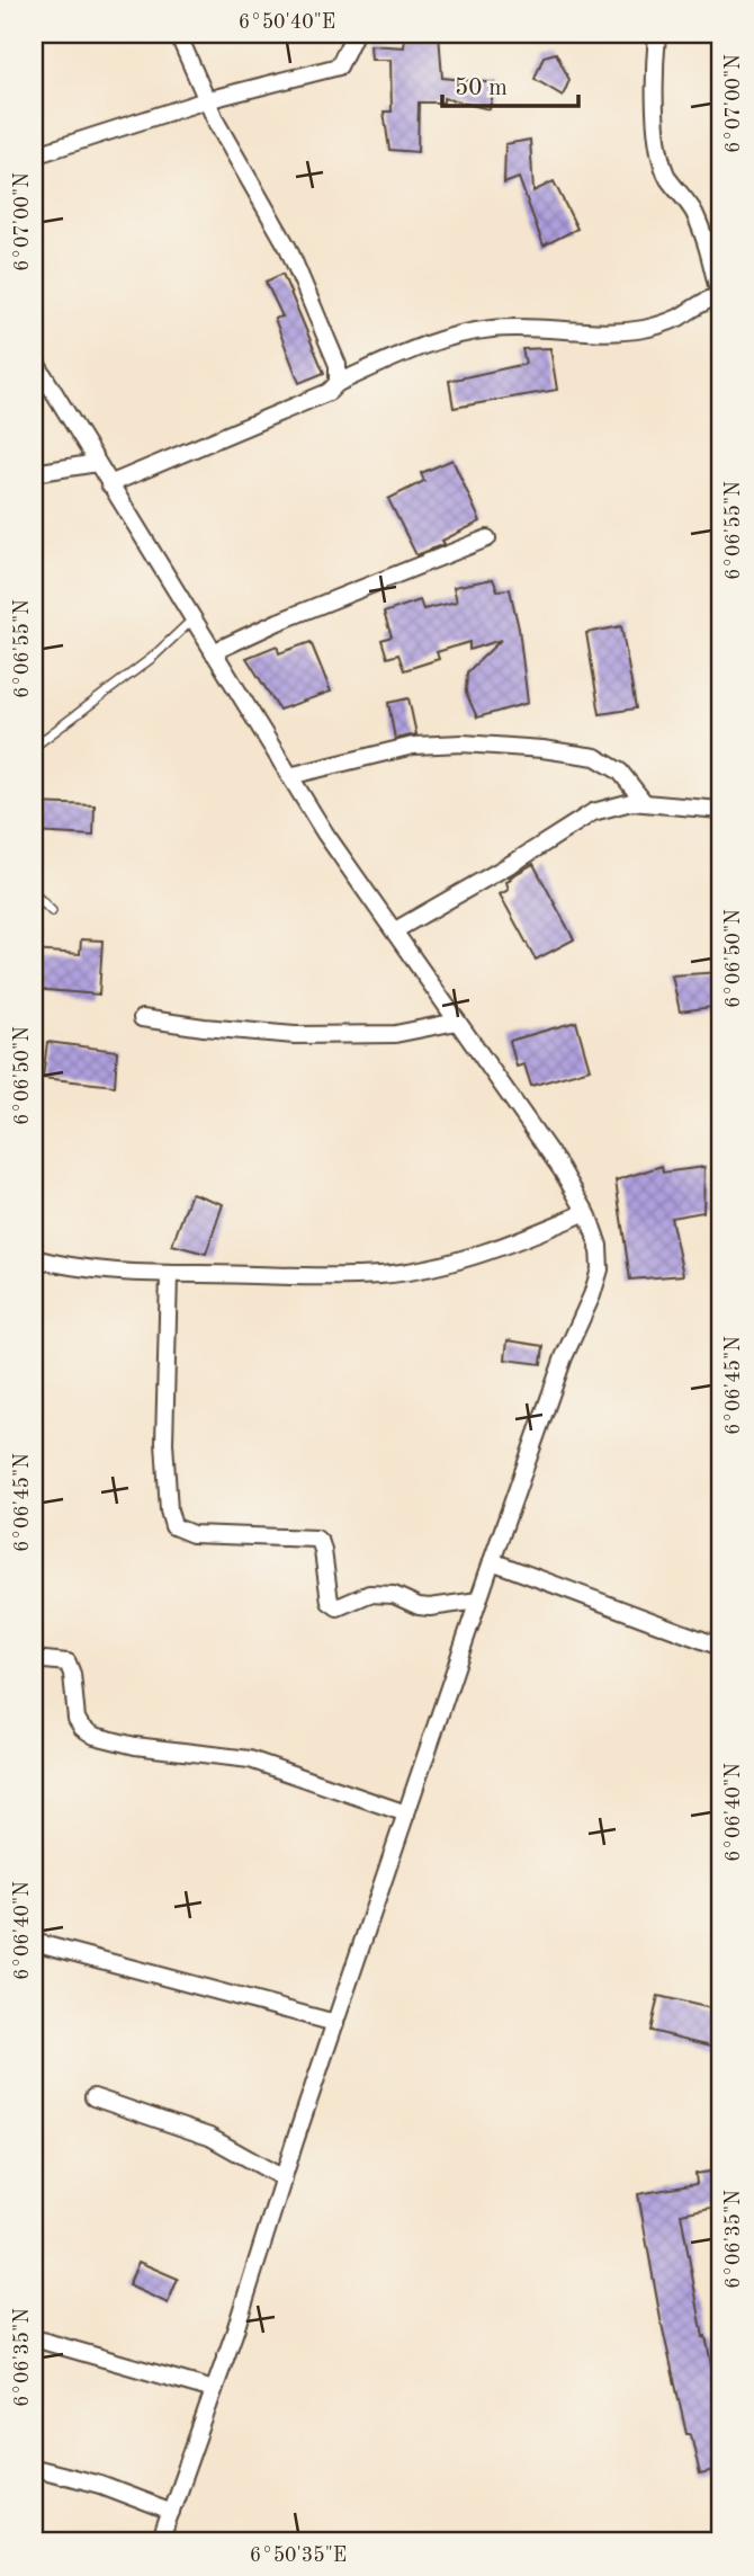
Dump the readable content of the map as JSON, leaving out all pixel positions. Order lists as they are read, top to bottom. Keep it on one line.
{"scale_bar":"50 m","coordinates":["6°50'40\"E","6°07'00\"N","6°06'55\"N","6°06'50\"N","6°06'45\"N","6°06'40\"N","6°06'35\"N","6°50'35\"E"]}
